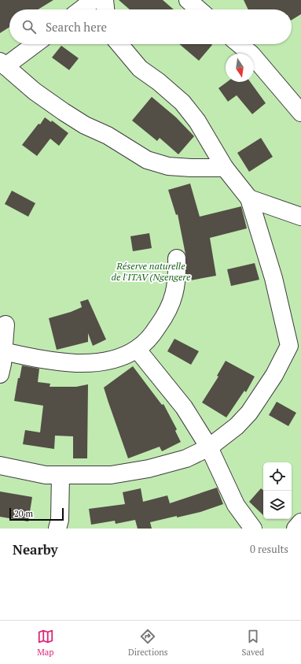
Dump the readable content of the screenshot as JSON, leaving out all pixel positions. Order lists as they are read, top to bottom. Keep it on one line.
{"parks":["Réserve naturelle de l'ITAV (Ngengere"],"scale_bar":"20 m","north":"bottom","page":{"search":"Search here","scale":"20 m","heading":["Nearby","0 results"],"nav":["Map","Directions","Saved"]}}
